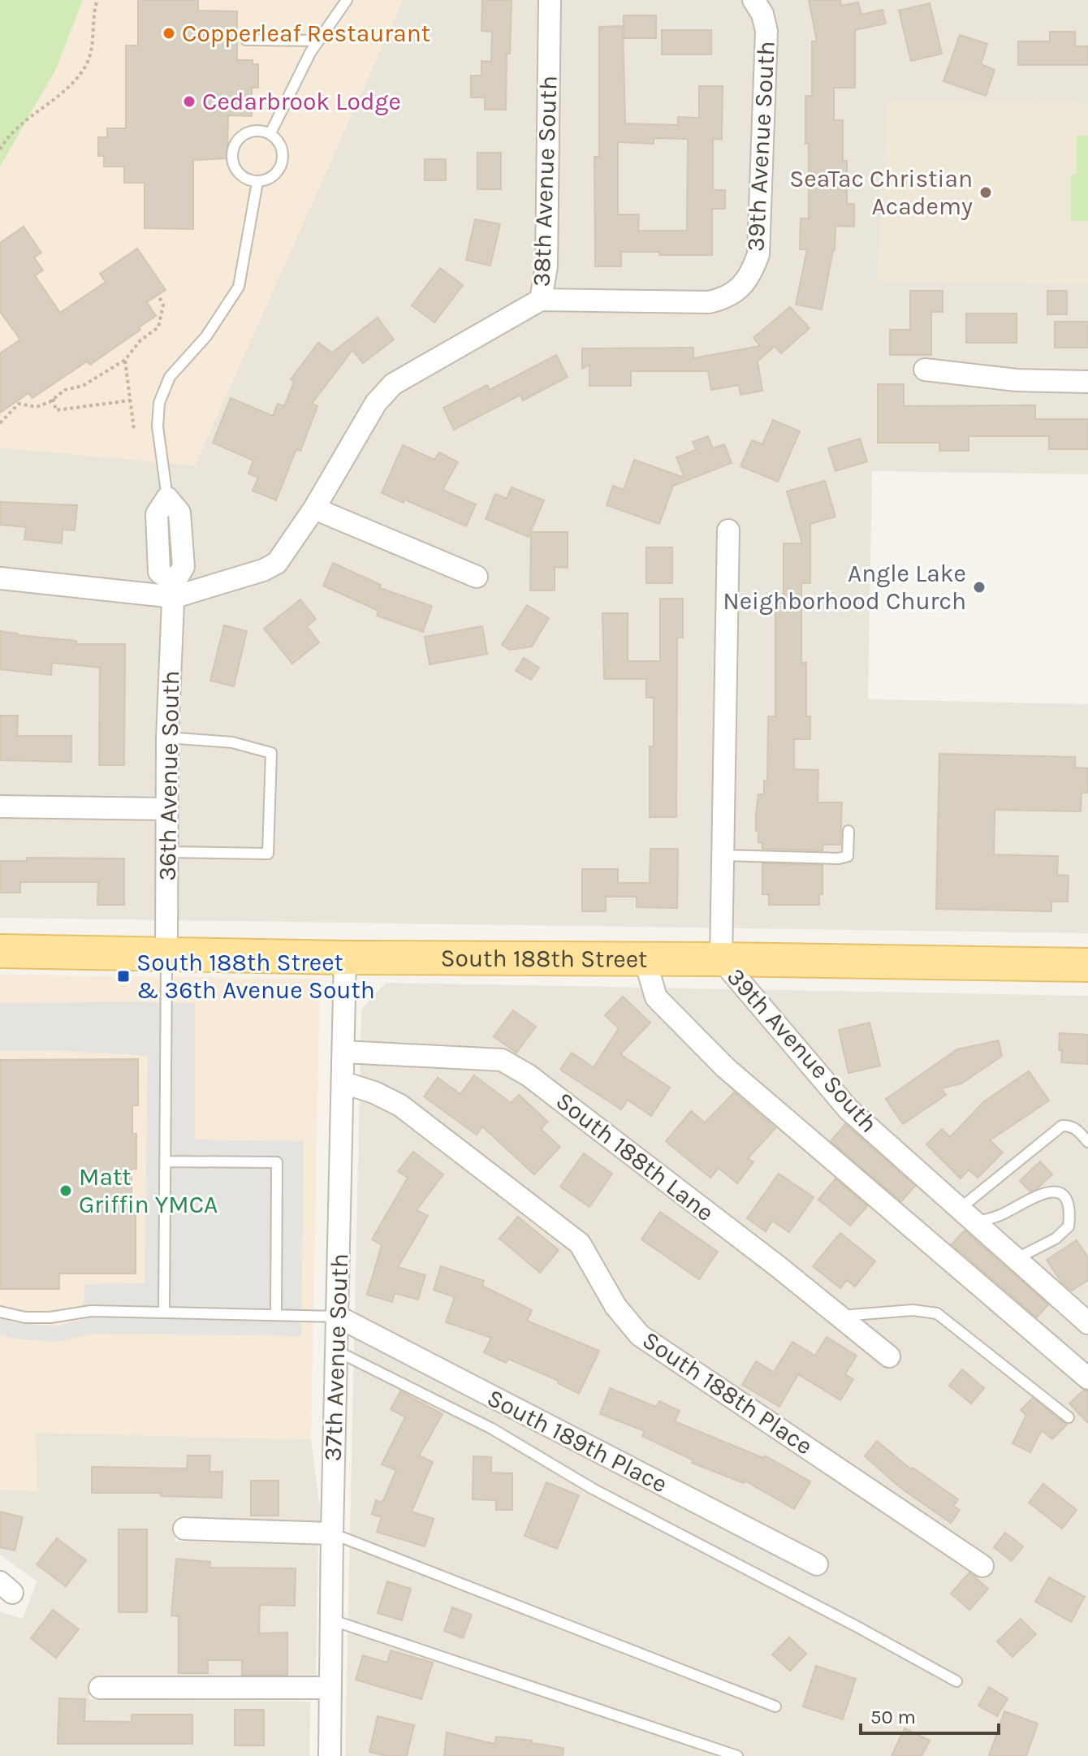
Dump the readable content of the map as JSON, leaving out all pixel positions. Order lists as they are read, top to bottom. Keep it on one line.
{"streets":{"main road":["South 188th Street"],"street":["39th Avenue South","38th Avenue South","36th Avenue South","South 188th Lane","37th Avenue South","South 188th Place","South 189th Place"]},"crossings":[["39th Avenue South","38th Avenue South"],["39th Avenue South","South 188th Street"],["38th Avenue South","36th Avenue South"],["36th Avenue South","South 188th Street"],["South 188th Street","37th Avenue South"],["South 188th Lane","37th Avenue South"],["37th Avenue South","South 188th Place"],["37th Avenue South","South 189th Place"]],"places":{"other":["Copperleaf Restaurant","Cedarbrook Lodge","SeaTac Christian Academy","Angle Lake Neighborhood Church","Matt Griffin YMCA"],"transit":["South 188th Street & 36th Avenue South"]},"scale_bar":"50 m"}
